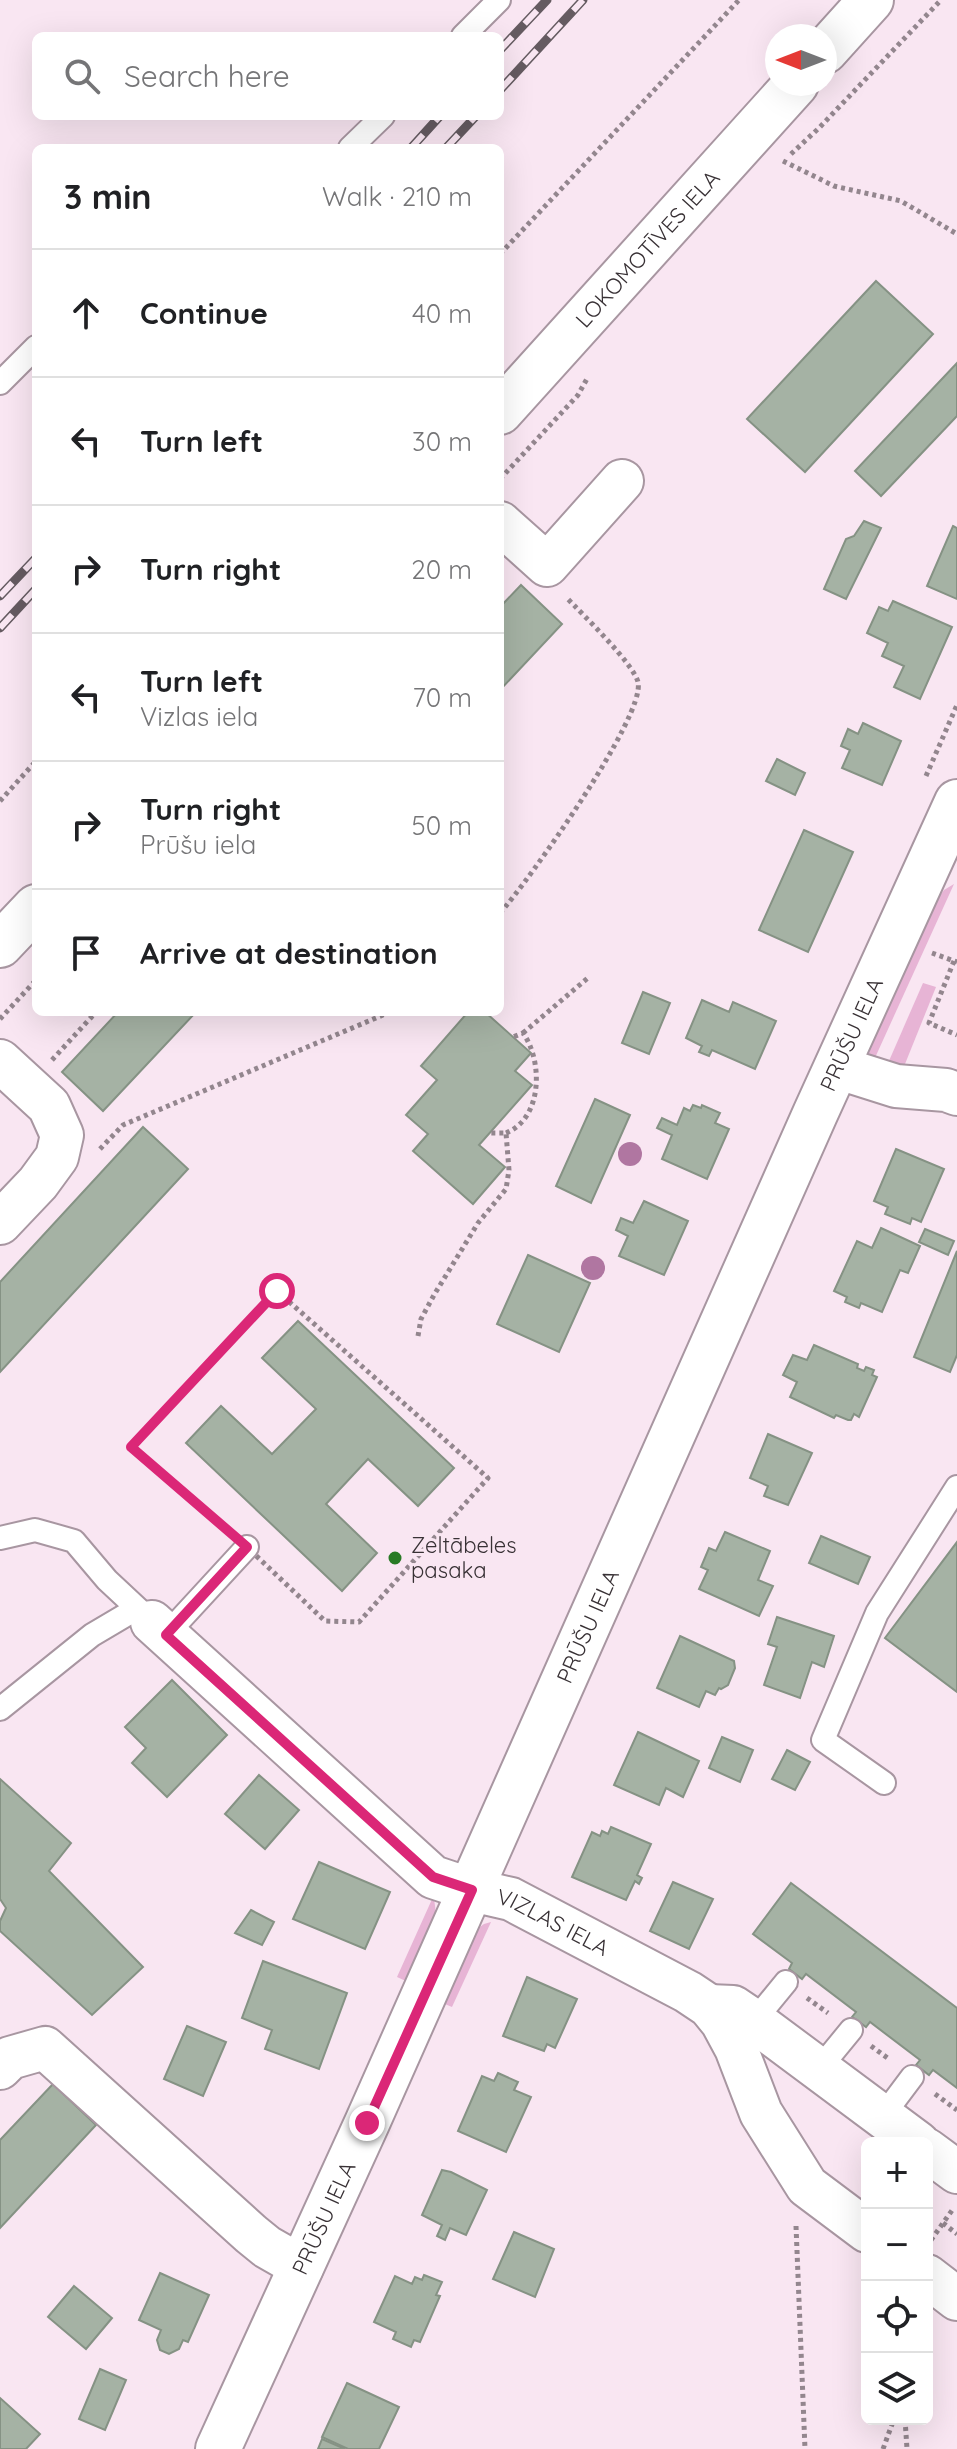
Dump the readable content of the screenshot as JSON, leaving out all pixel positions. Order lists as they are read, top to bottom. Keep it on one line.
{"streets":{"street":["LOKOMOTĪVES IELA","PRŪŠU IELA","VIZLAS IELA"]},"crossings":[["PRŪŠU IELA","VIZLAS IELA"]],"places":["Zeltābeles pasaka"],"north":"left","page":{"search":"Search here","heading":["3 min","Walk · 210 m"],"list":[["Continue","40 m"],["Turn left","30 m"],["Turn right","20 m"],["Turn left","Vizlas iela","70 m"],["Turn right","Prūšu iela","50 m"],"Arrive at destination"],"map_buttons":["+","−"]}}
